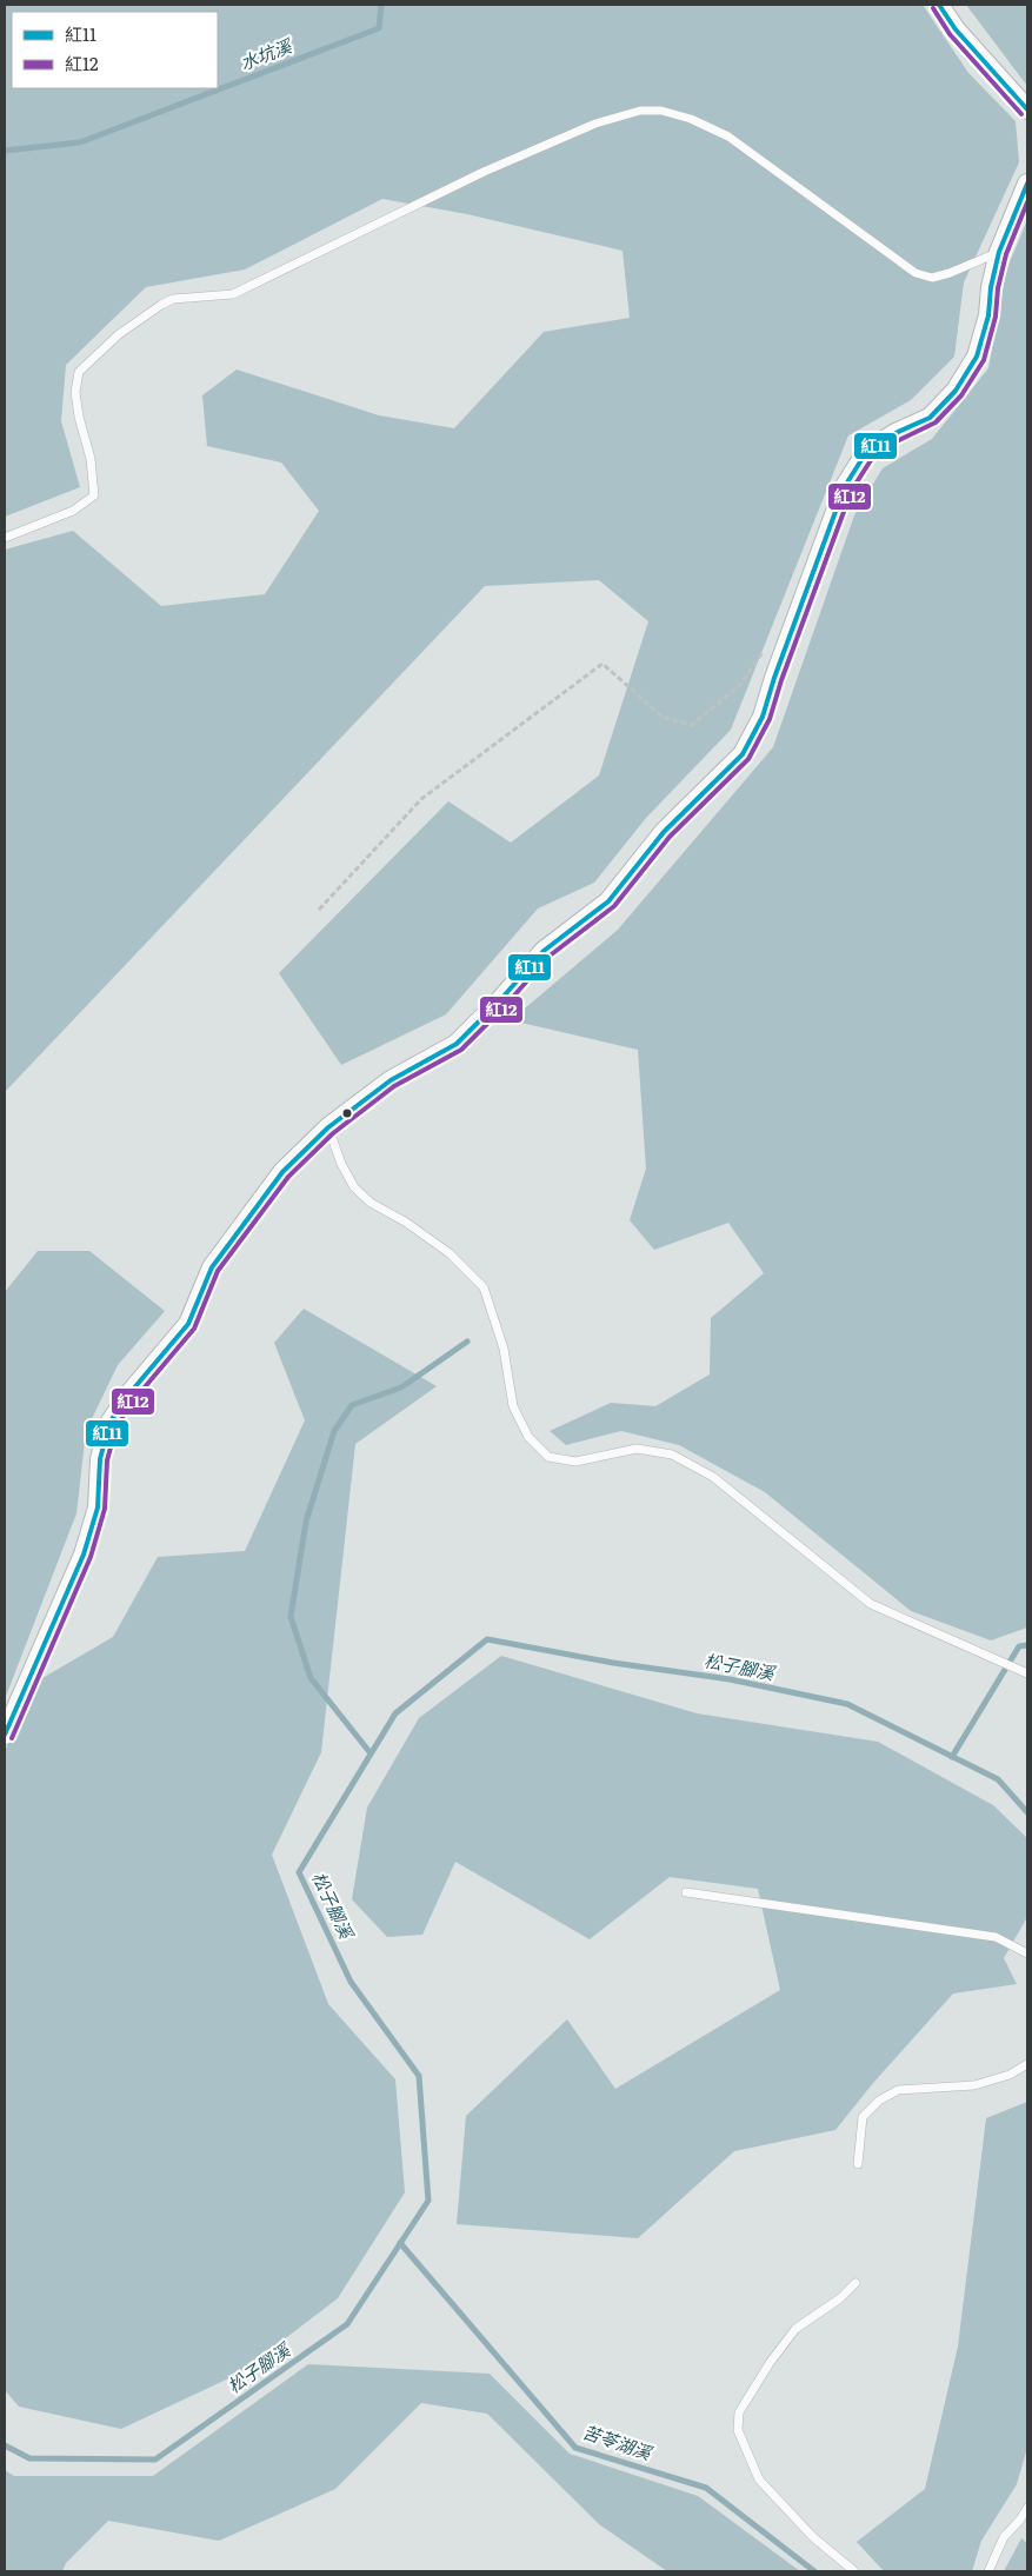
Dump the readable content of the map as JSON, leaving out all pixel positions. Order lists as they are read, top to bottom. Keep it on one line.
{"water":["水坑溪","松子腳溪","苦苓湖溪"],"lines":["transit line 紅11","transit line 紅12"],"legend":["紅11","紅12"]}
